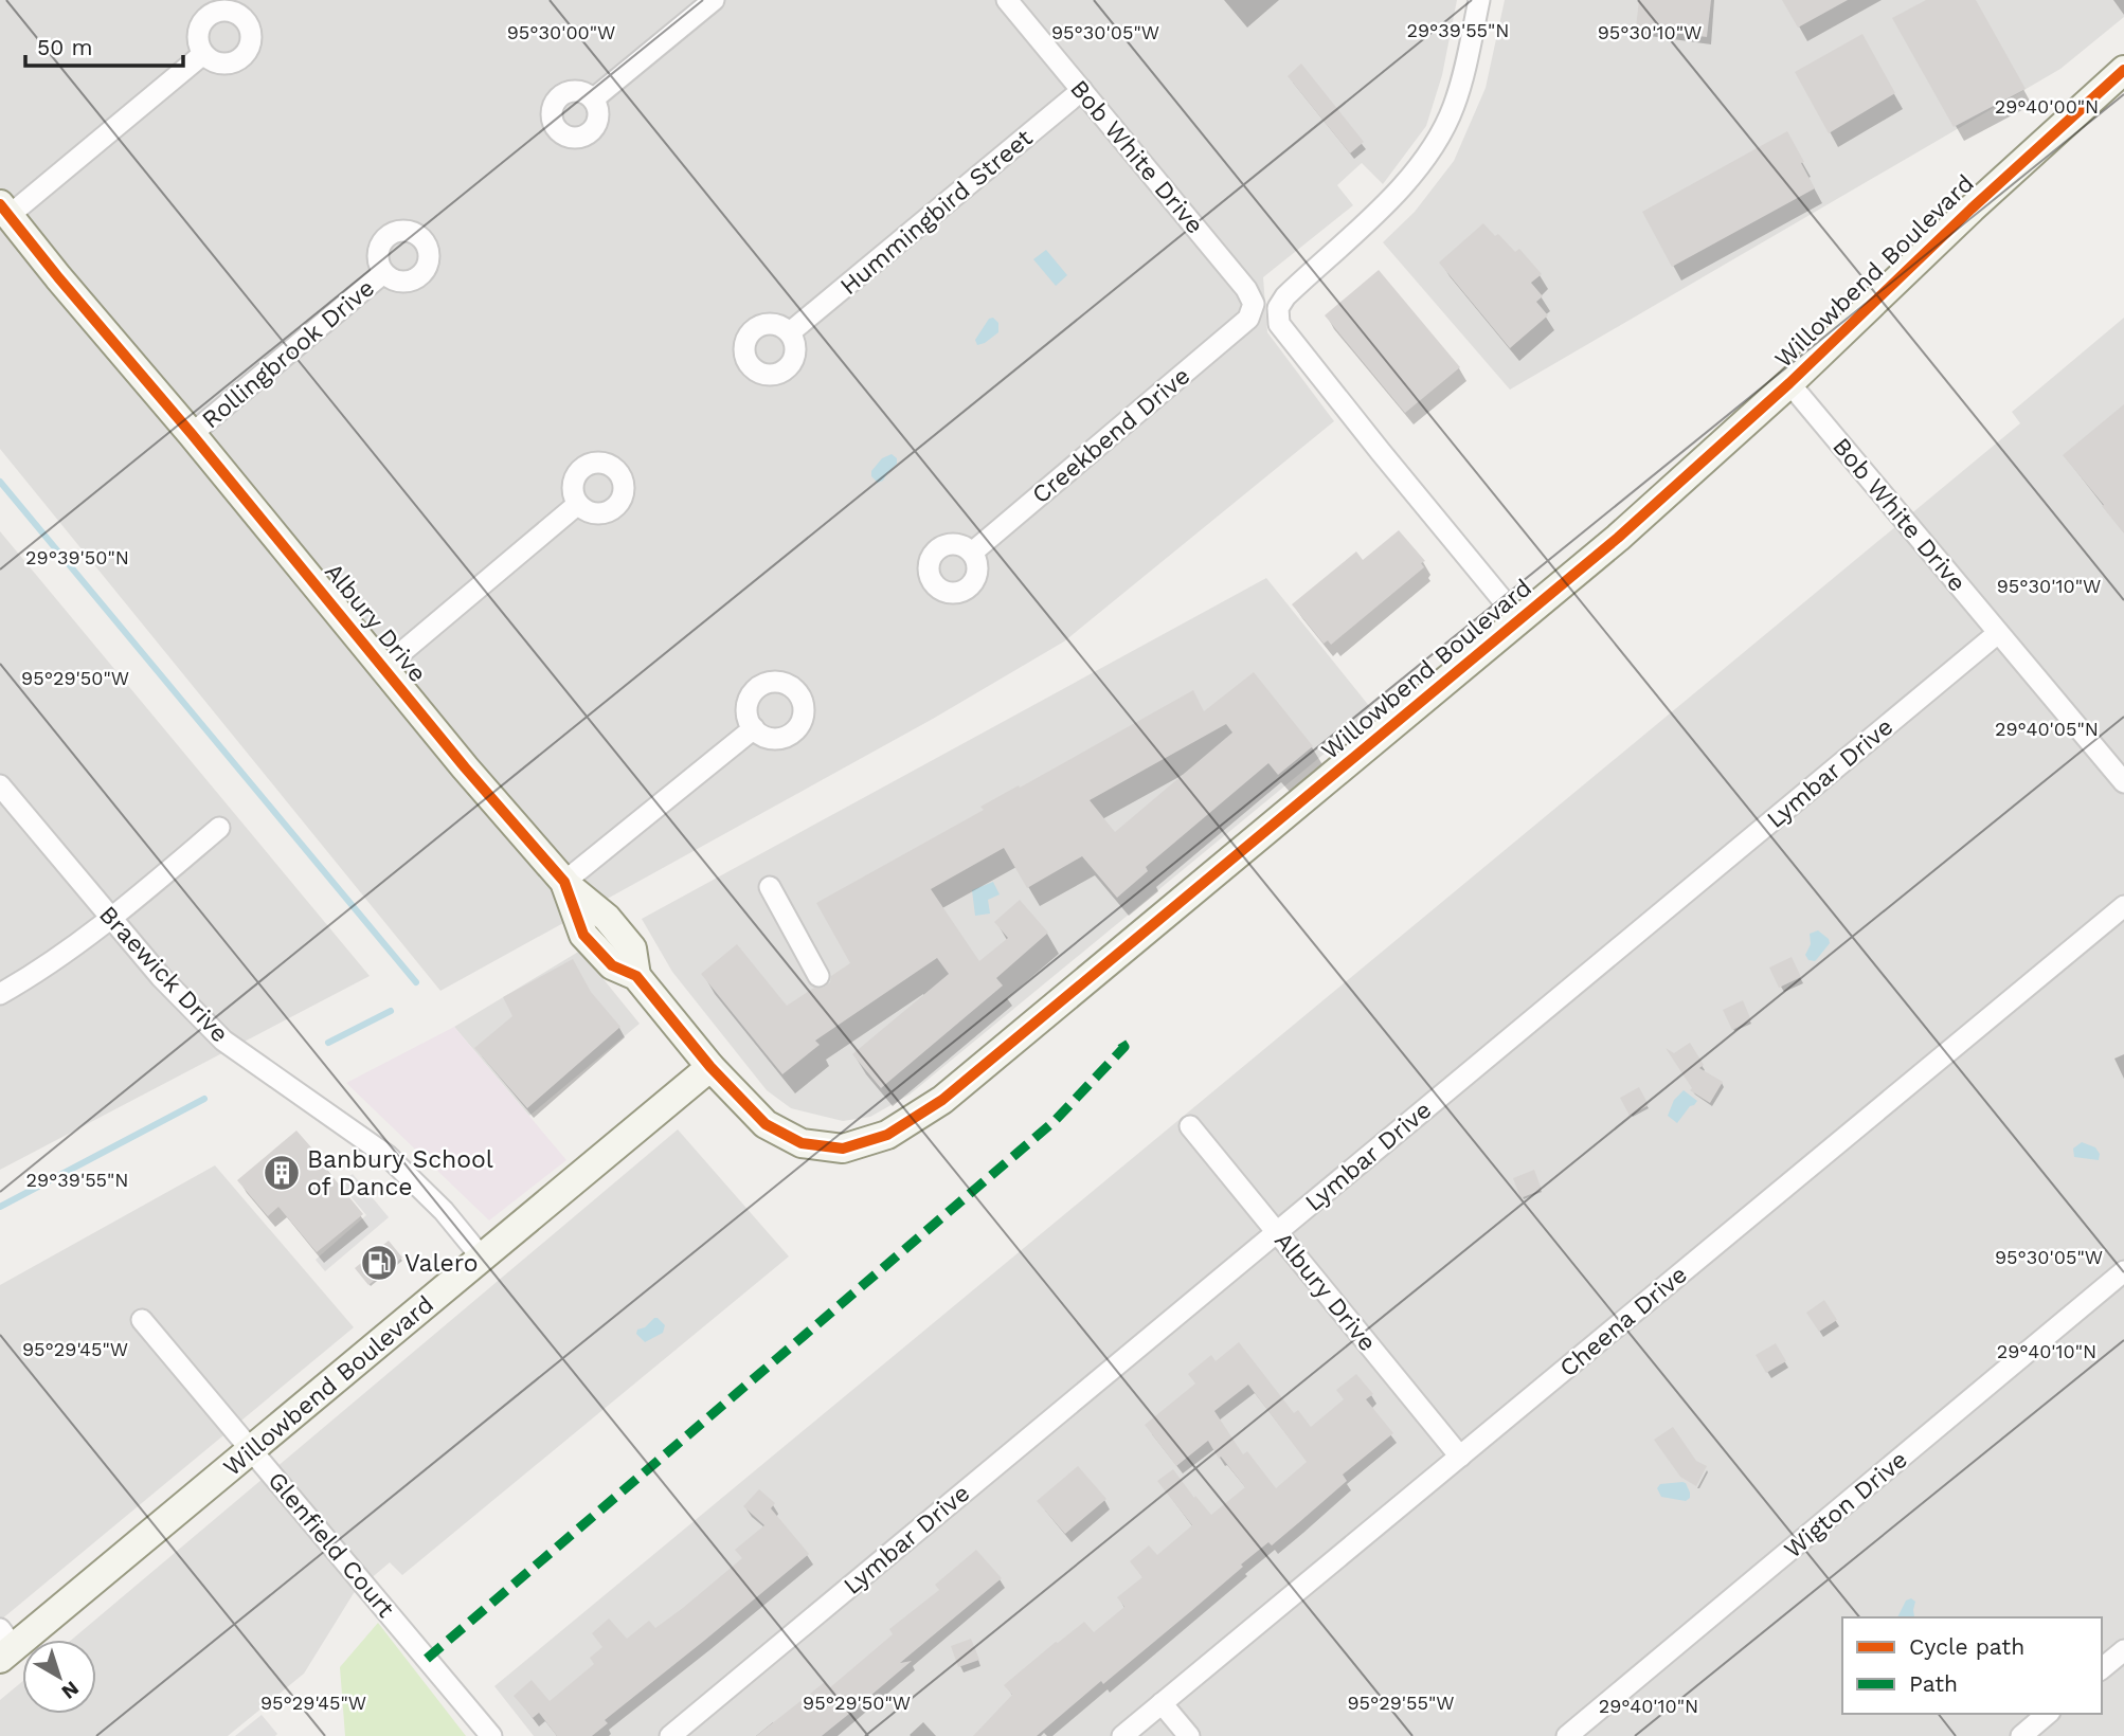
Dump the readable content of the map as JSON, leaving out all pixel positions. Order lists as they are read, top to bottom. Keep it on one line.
{"streets":{"street":["Bob White Drive","Hummingbird Street","Willowbend Boulevard","Rollingbrook Drive","Creekbend Drive","Albury Drive","Lymbar Drive","Braewick Drive","Cheena Drive","Wigton Drive","Glenfield Court"]},"crossings":[["Bob White Drive","Hummingbird Street"],["Bob White Drive","Willowbend Boulevard"],["Bob White Drive","Creekbend Drive"],["Bob White Drive","Lymbar Drive"],["Willowbend Boulevard","Albury Drive"],["Willowbend Boulevard","Braewick Drive"],["Willowbend Boulevard","Glenfield Court"],["Rollingbrook Drive","Albury Drive"],["Albury Drive","Lymbar Drive"],["Albury Drive","Cheena Drive"]],"places":{"building":["Banbury School of Dance"],"fuel station":["Valero"]},"legend":["Cycle path","Path"],"scale_bar":"50 m","north":"bottom right","coordinates":["29°39'55\"N","95°30'00\"W","95°30'05\"W","95°30'10\"W","29°40'00\"N","29°39'50\"N","95°29'50\"W","29°40'05\"N","95°29'45\"W","29°40'10\"N","95°29'55\"W"]}
